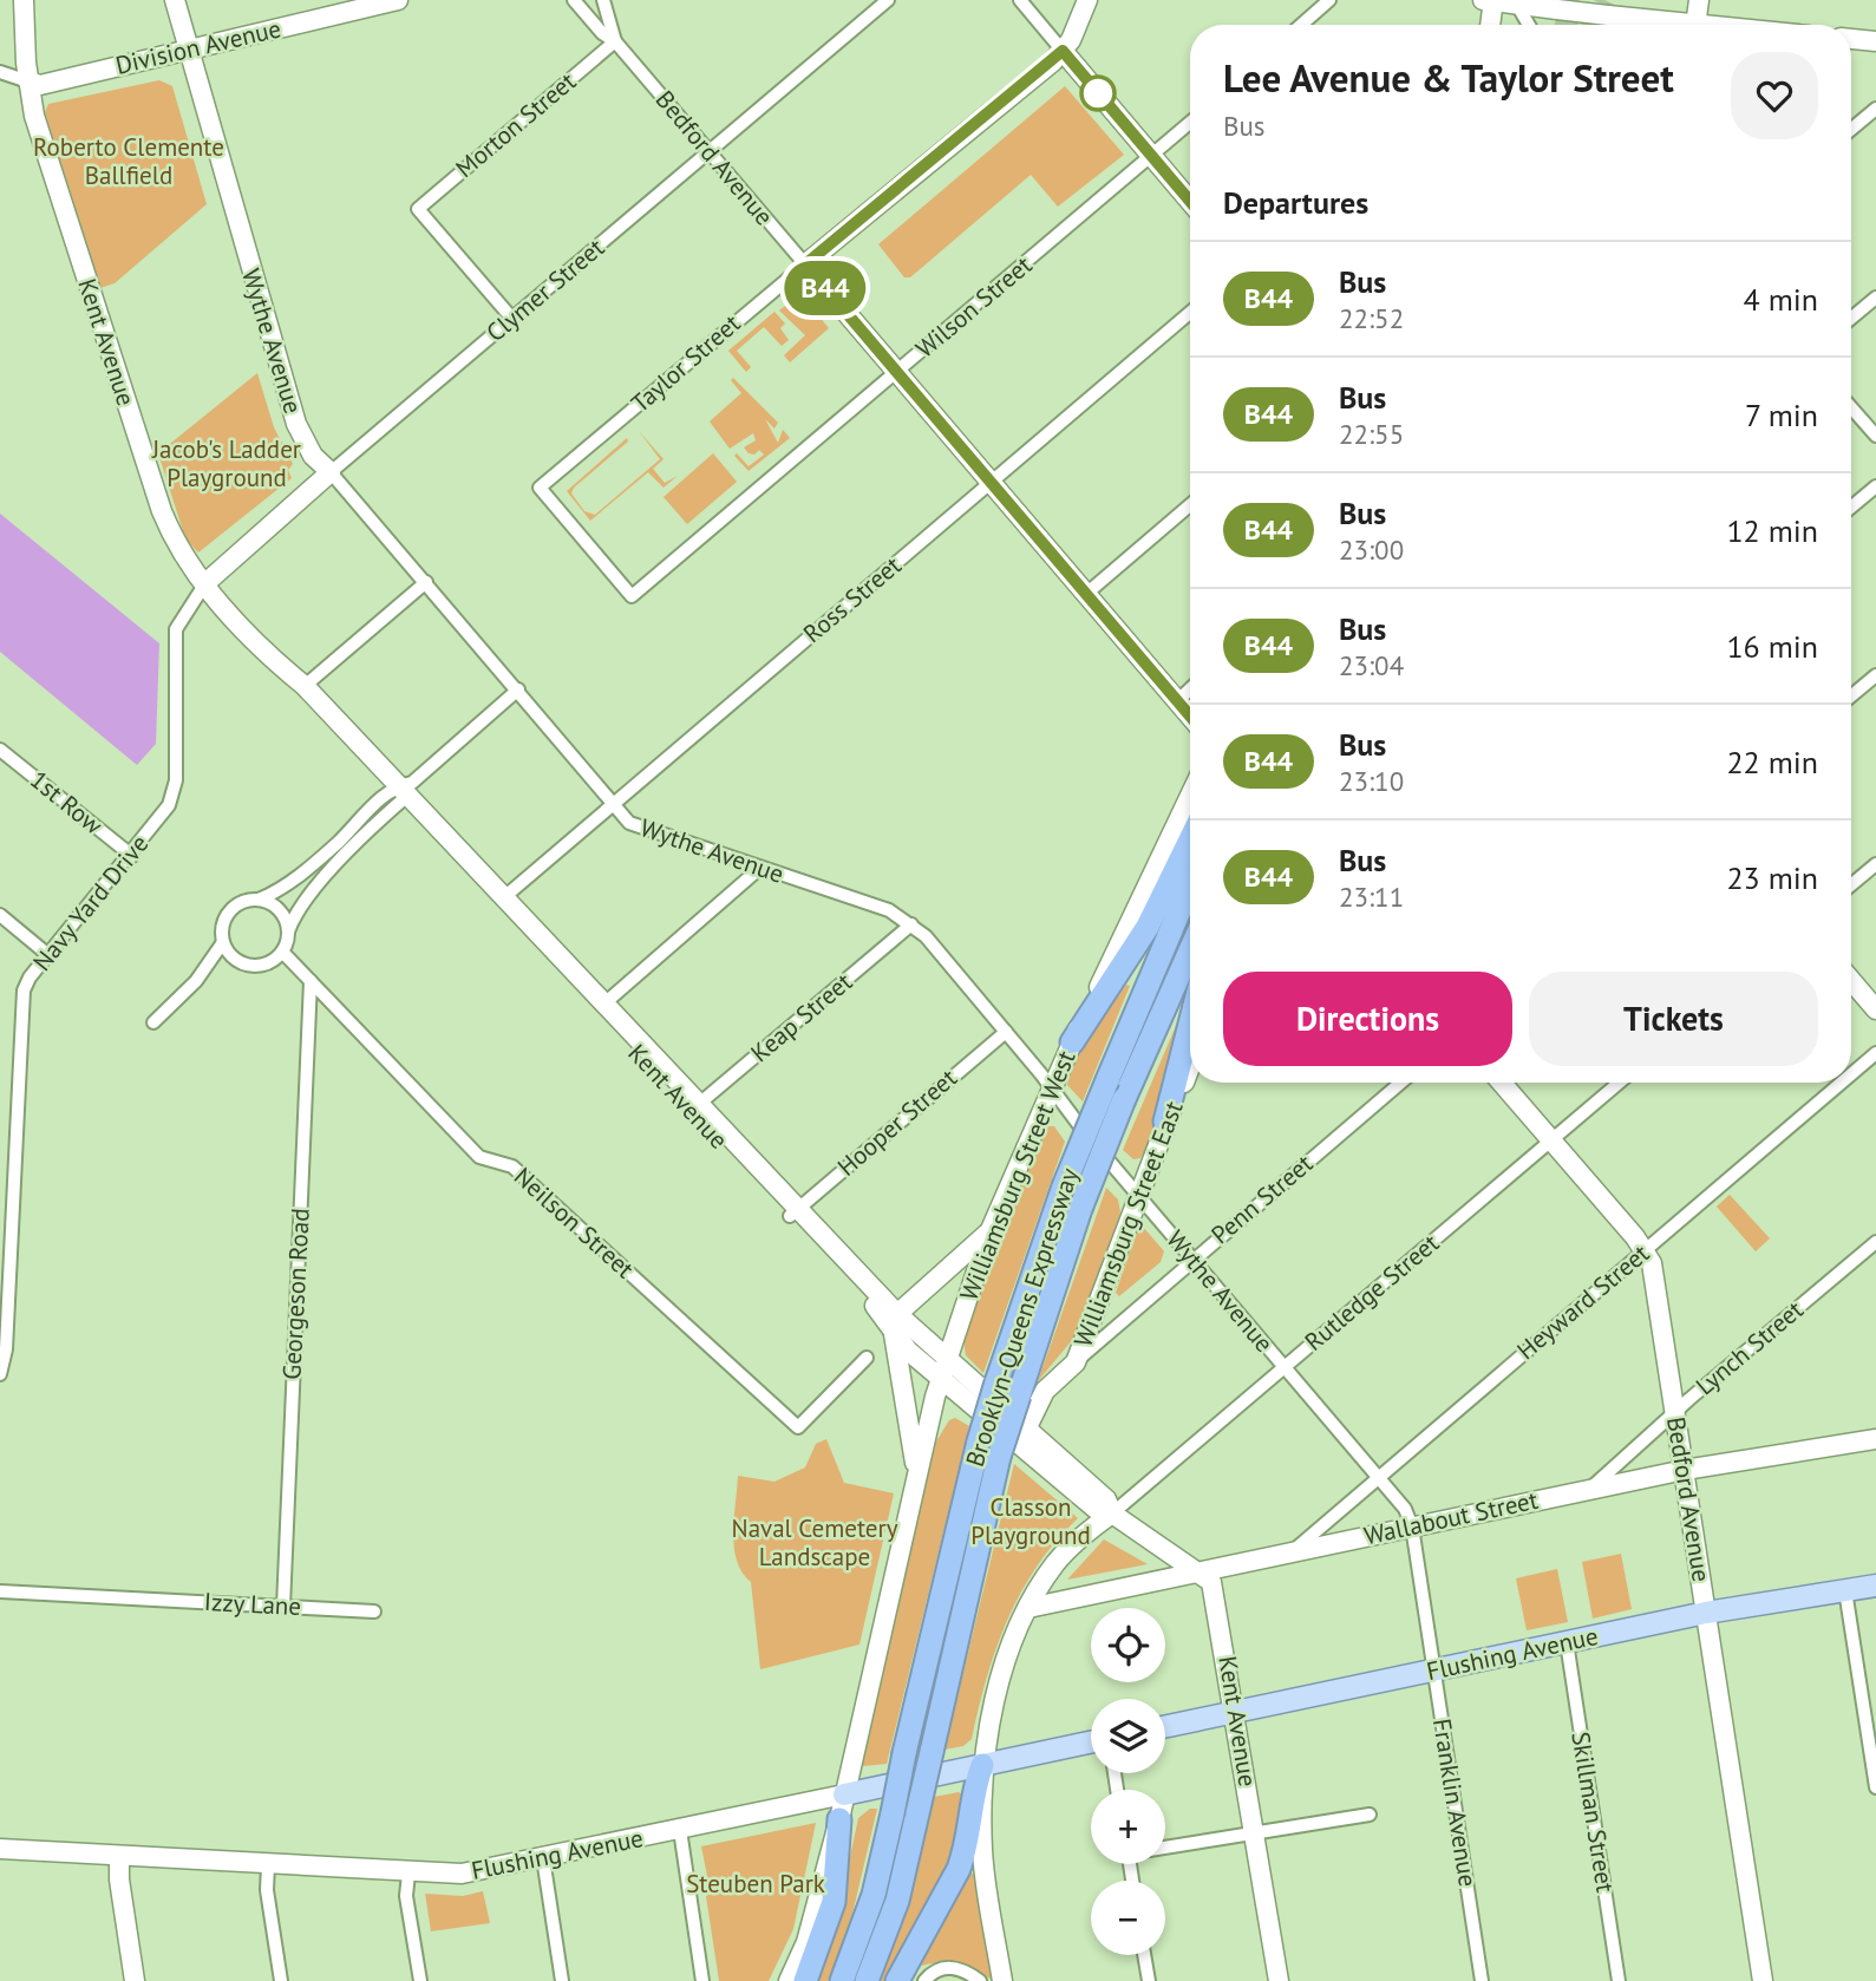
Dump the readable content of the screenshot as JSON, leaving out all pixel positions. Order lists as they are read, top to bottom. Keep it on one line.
{"streets":{"highway":["Brooklyn-Queens Expressway"],"main road":["Division Avenue","Bedford Avenue","Clymer Street","Wythe Avenue","Kent Avenue","Taylor Street","Williamsburg Street West","Williamsburg Street East","Wallabout Street","Flushing Avenue"],"street":["Morton Street","Wilson Street","Ross Street","1st Row","Navy Yard Drive","Keap Street","Hooper Street","Penn Street","Neilson Street","Rutledge Street","Georgeson Road","Heyward Street","Lynch Street","Izzy Lane","Franklin Avenue","Skillman Street"]},"crossings":[["Division Avenue","Wythe Avenue"],["Division Avenue","Kent Avenue"],["Morton Street","Bedford Avenue"],["Morton Street","Clymer Street"],["Bedford Avenue","Clymer Street"],["Bedford Avenue","Wilson Street"],["Bedford Avenue","Taylor Street"],["Bedford Avenue","Ross Street"],["Bedford Avenue","Rutledge Street"],["Bedford Avenue","Heyward Street"],["Bedford Avenue","Lynch Street"],["Bedford Avenue","Wallabout Street"],["Bedford Avenue","Flushing Avenue"],["Clymer Street","Wythe Avenue"],["Clymer Street","Kent Avenue"],["Clymer Street","Navy Yard Drive"],["Wilson Street","Taylor Street"],["Wythe Avenue","Ross Street"],["Wythe Avenue","Keap Street"],["Wythe Avenue","Hooper Street"],["Wythe Avenue","Williamsburg Street West"],["Wythe Avenue","Penn Street"],["Wythe Avenue","Williamsburg Street East"],["Wythe Avenue","Rutledge Street"],["Wythe Avenue","Heyward Street"],["Wythe Avenue","Wallabout Street"],["Wythe Avenue","Franklin Avenue"],["Kent Avenue","Ross Street"],["Kent Avenue","Navy Yard Drive"],["Kent Avenue","Keap Street"],["Kent Avenue","Hooper Street"],["Kent Avenue","Williamsburg Street West"],["Kent Avenue","Williamsburg Street East"],["Kent Avenue","Rutledge Street"],["Kent Avenue","Wallabout Street"],["Kent Avenue","Flushing Avenue"],["1st Row","Navy Yard Drive"],["Williamsburg Street West","Flushing Avenue"],["Penn Street","Williamsburg Street East"],["Neilson Street","Georgeson Road"],["Georgeson Road","Izzy Lane"],["Heyward Street","Wallabout Street"],["Lynch Street","Wallabout Street"],["Wallabout Street","Franklin Avenue"],["Flushing Avenue","Franklin Avenue"],["Flushing Avenue","Skillman Street"]],"parks":["Roberto Clemente Ballfield","Jacob's Ladder Playground","Classon Playground","Naval Cemetery Landscape","Steuben Park"],"lines":["bus line B44"],"page":{"on_map":"B44","heading":[["Lee Avenue & Taylor Street","Bus"],"Departures"],"list":[{"mark":"B44","name":"Bus","note":"22:52","value":"4 min"},{"mark":"B44","name":"Bus","note":"22:55","value":"7 min"},{"mark":"B44","name":"Bus","note":"23:00","value":"12 min"},{"mark":"B44","name":"Bus","note":"23:04","value":"16 min"},{"mark":"B44","name":"Bus","note":"23:10","value":"22 min"},{"mark":"B44","name":"Bus","note":"23:11","value":"23 min"}],"buttons":["Directions","Tickets"],"map_buttons":["+","−"]}}
